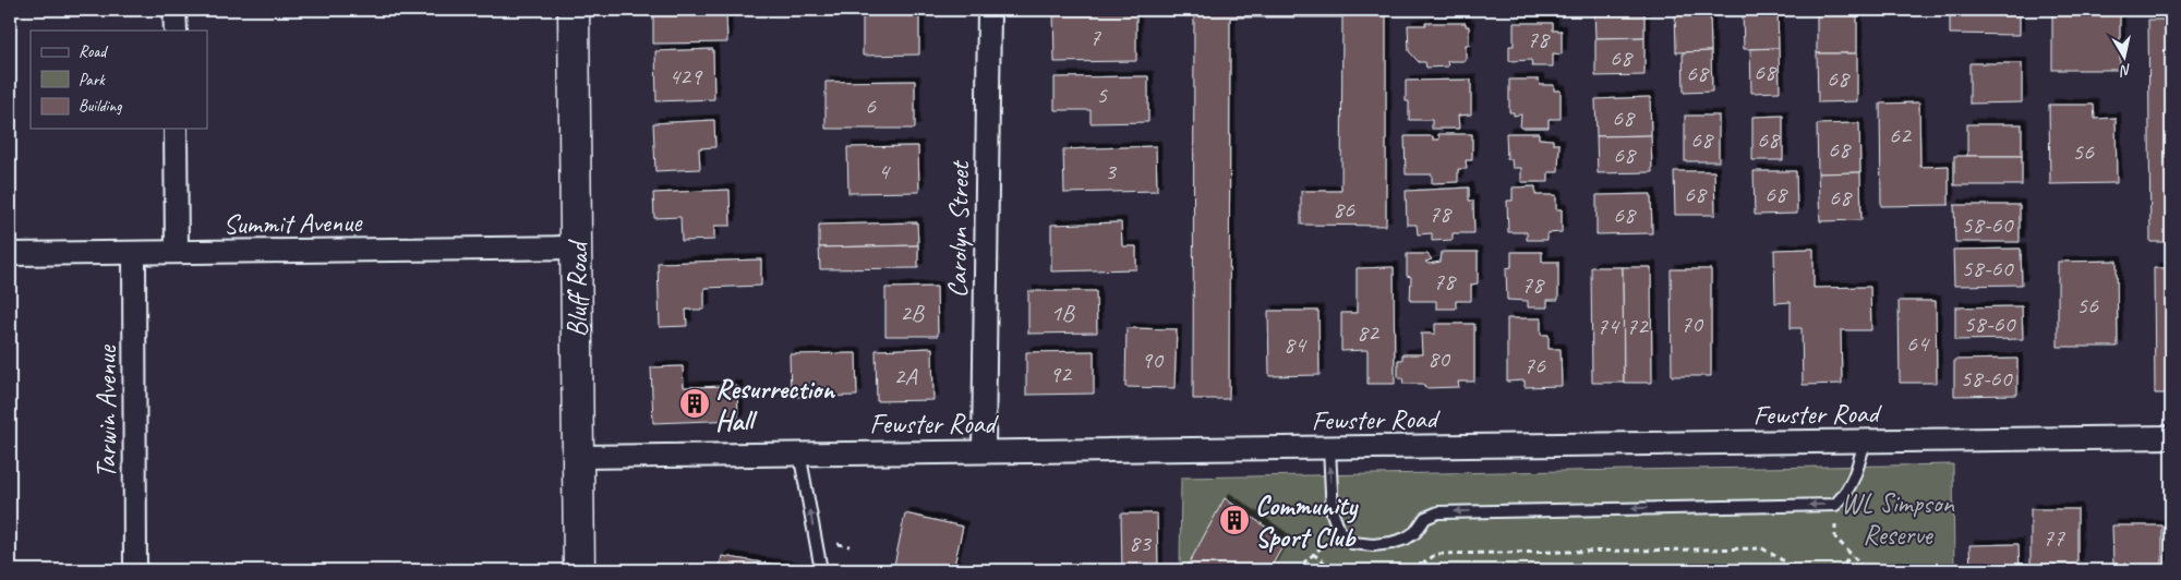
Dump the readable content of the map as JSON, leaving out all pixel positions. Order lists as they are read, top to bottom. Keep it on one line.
{"streets":{"main road":["Bluff Road"],"street":["Summit Avenue","Carolyn Street","Tarwin Avenue","Fewster Road"]},"crossings":[["Summit Avenue","Bluff Road"],["Summit Avenue","Tarwin Avenue"],["Carolyn Street","Fewster Road"],["Bluff Road","Fewster Road"]],"parks":["WL Simpson Reserve"],"places":{"building":["Resurrection Hall","Community Sport Club"]},"house_numbers":["7","78","68","68","68","429","68","5","6","68","62","68","68","68","56","68","4","3","68","68","68","86","78","68","58-60","58-60","78","78","56","2B","1B","70","58-60","74","72","82","64","84","80","90","76","92","2A","58-60","77","83"],"legend":["Road","Park","Building"],"north":"bottom"}
